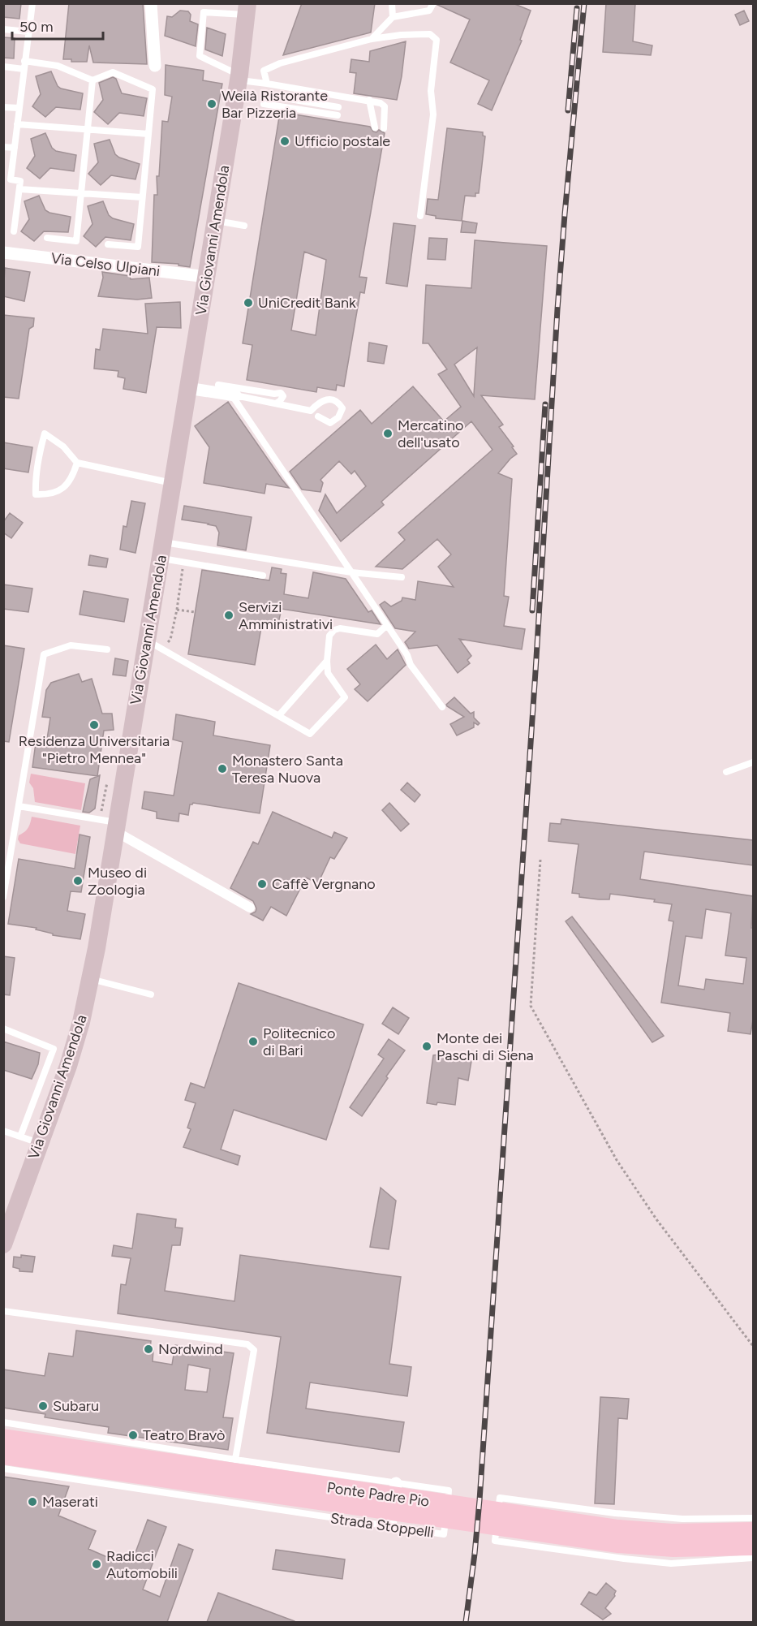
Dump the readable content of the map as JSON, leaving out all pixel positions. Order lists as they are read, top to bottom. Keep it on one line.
{"streets":{"main road":["Via Giovanni Amendola","Ponte Padre Pio"],"street":["Via Celso Ulpiani"],"lane":["Strada Stoppelli"]},"crossings":[["Via Giovanni Amendola","Via Celso Ulpiani"]],"places":["Weilà Ristorante Bar Pizzeria","Ufficio postale","UniCredit Bank","Mercatino dell'usato","Servizi Amministrativi","Residenza Universitaria \"Pietro Mennea\"","Monastero Santa Teresa Nuova","Museo di Zoologia","Caffè Vergnano","Politecnico di Bari","Monte dei Paschi di Siena","Nordwind","Subaru","Teatro Bravò","Maserati","Radicci Automobili"],"scale_bar":"50 m"}
